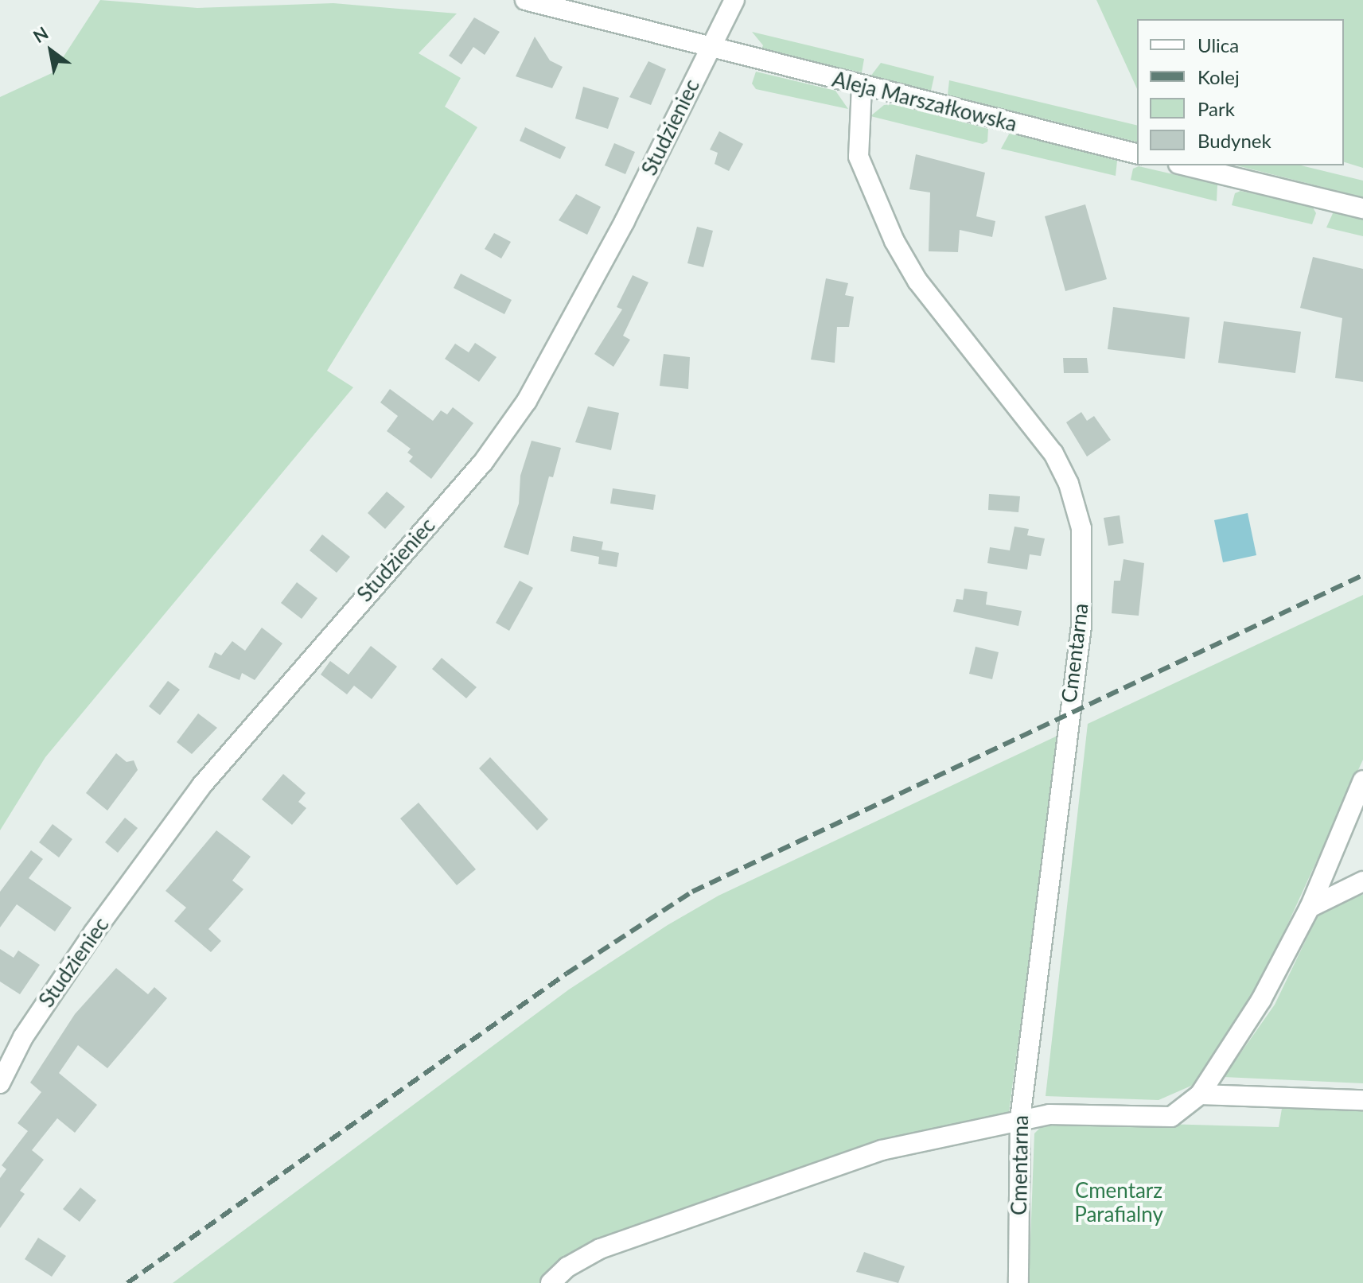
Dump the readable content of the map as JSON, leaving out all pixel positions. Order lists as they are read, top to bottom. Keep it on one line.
{"streets":{"street":["Aleja Marszałkowska","Studzieniec","Cmentarna"]},"crossings":[["Aleja Marszałkowska","Studzieniec"],["Aleja Marszałkowska","Cmentarna"]],"parks":["Cmentarz Parafialny"],"legend":["Ulica","Kolej","Park","Budynek"],"north":"top left"}
